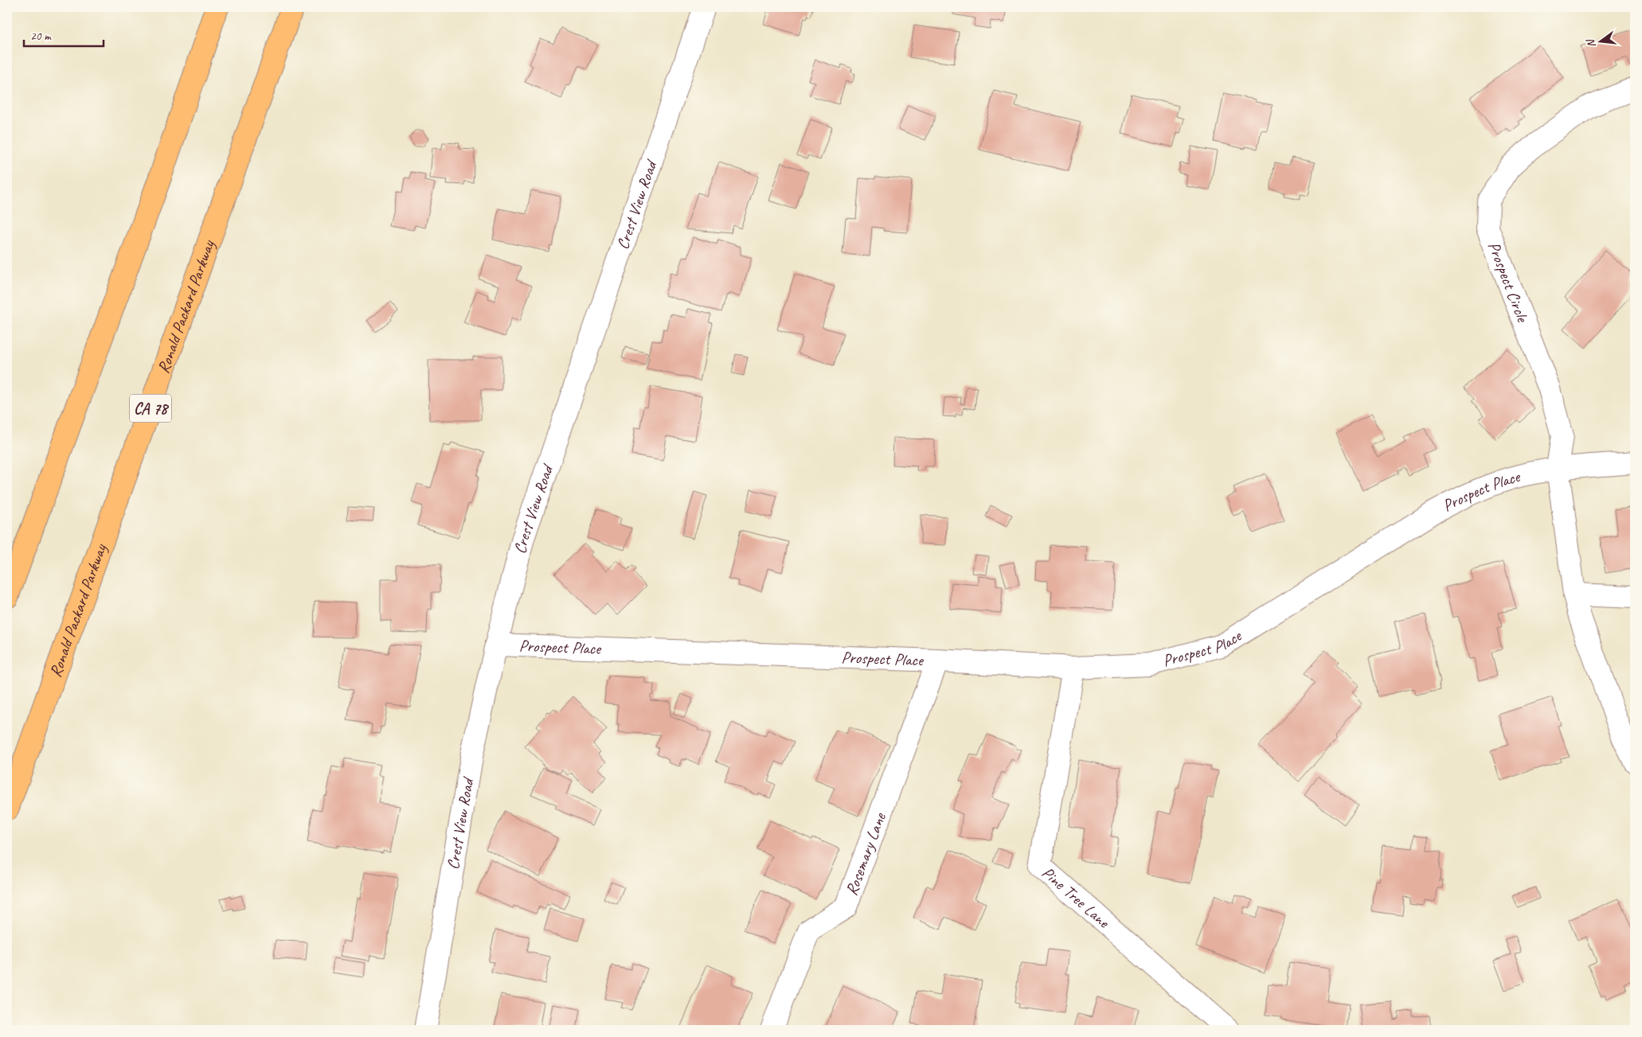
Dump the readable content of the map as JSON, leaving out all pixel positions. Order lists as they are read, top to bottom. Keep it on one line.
{"streets":{"highway":["Ronald Packard Parkway","CA 78"],"street":["Crest View Road","Prospect Circle","Prospect Place","Rosemary Lane","Pine Tree Lane"]},"crossings":[["Crest View Road","Prospect Place"],["Prospect Circle","Prospect Place"],["Prospect Place","Rosemary Lane"],["Prospect Place","Pine Tree Lane"]],"scale_bar":"20 m","north":"left"}
